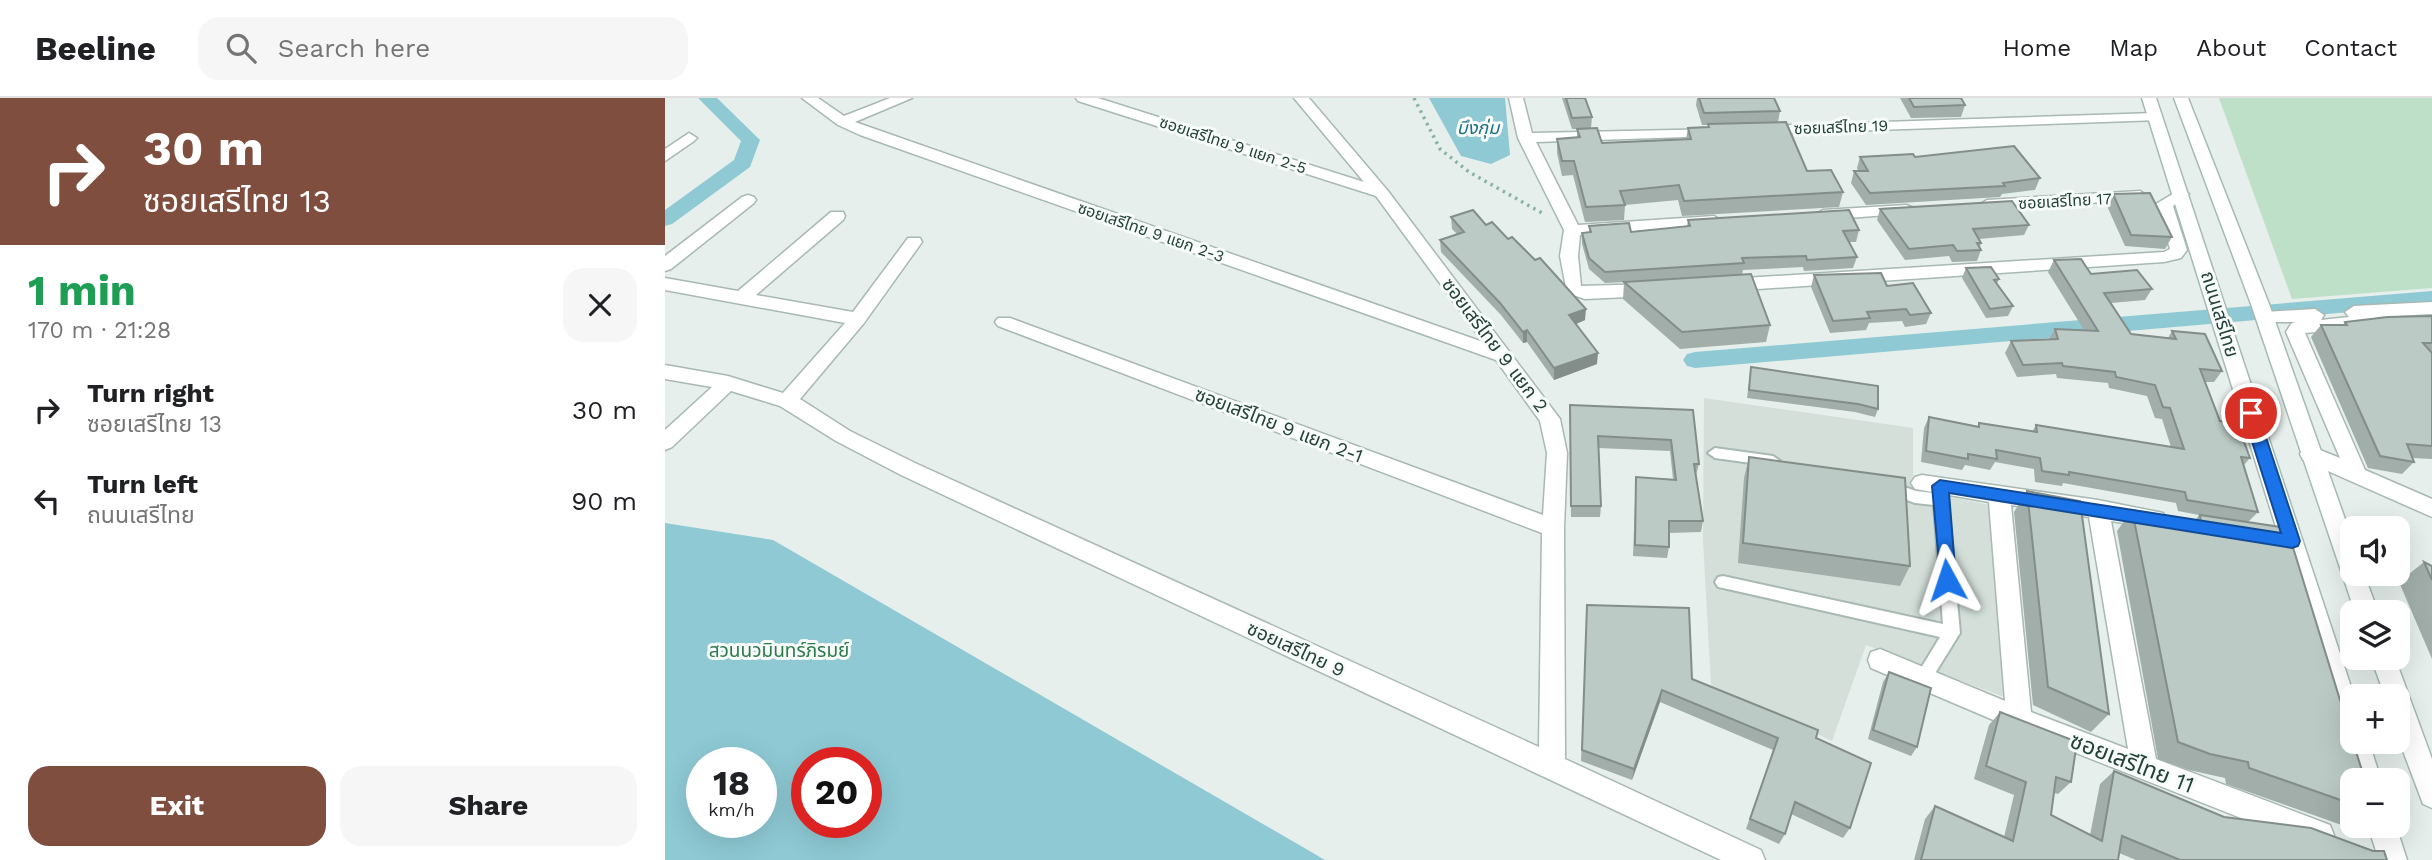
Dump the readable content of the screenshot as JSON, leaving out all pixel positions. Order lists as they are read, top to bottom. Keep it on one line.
{"streets":{"street":["ซอยเสรีไทย 19","ซอยเสรีไทย 9 แยก 2-5","ซอยเสรีไทย 17","ซอยเสรีไทย 9 แยก 2-3","ถนนเสรีไทย","ซอยเสรีไทย 9 แยก 2","ซอยเสรีไทย 9 แยก 2-1","ซอยเสรีไทย 9","ซอยเสรีไทย 11"]},"crossings":[["ซอยเสรีไทย 19","ถนนเสรีไทย"],["ซอยเสรีไทย 9 แยก 2-5","ซอยเสรีไทย 9 แยก 2"],["ซอยเสรีไทย 17","ถนนเสรีไทย"],["ซอยเสรีไทย 9 แยก 2-3","ซอยเสรีไทย 9 แยก 2"],["ซอยเสรีไทย 9 แยก 2","ซอยเสรีไทย 9 แยก 2-1"],["ซอยเสรีไทย 9 แยก 2","ซอยเสรีไทย 9"]],"water":["บึงกุ่ม"],"parks":["สวนนวมินทร์ภิรมย์"],"page":{"header":"Beeline","search":"Search here","nav":["Home","Map","About","Contact"],"turn":["30 m","ซอยเสรีไทย 13"],"heading":["1 min","170 m · 21:28"],"list":[{"name":"Turn right","note":"ซอยเสรีไทย 13","value":"30 m"},{"name":"Turn left","note":"ถนนเสรีไทย","value":"90 m"}],"map_buttons":["+","−"],"speed":"18 km/h","limit":"20","buttons":["Exit","Share"]}}
